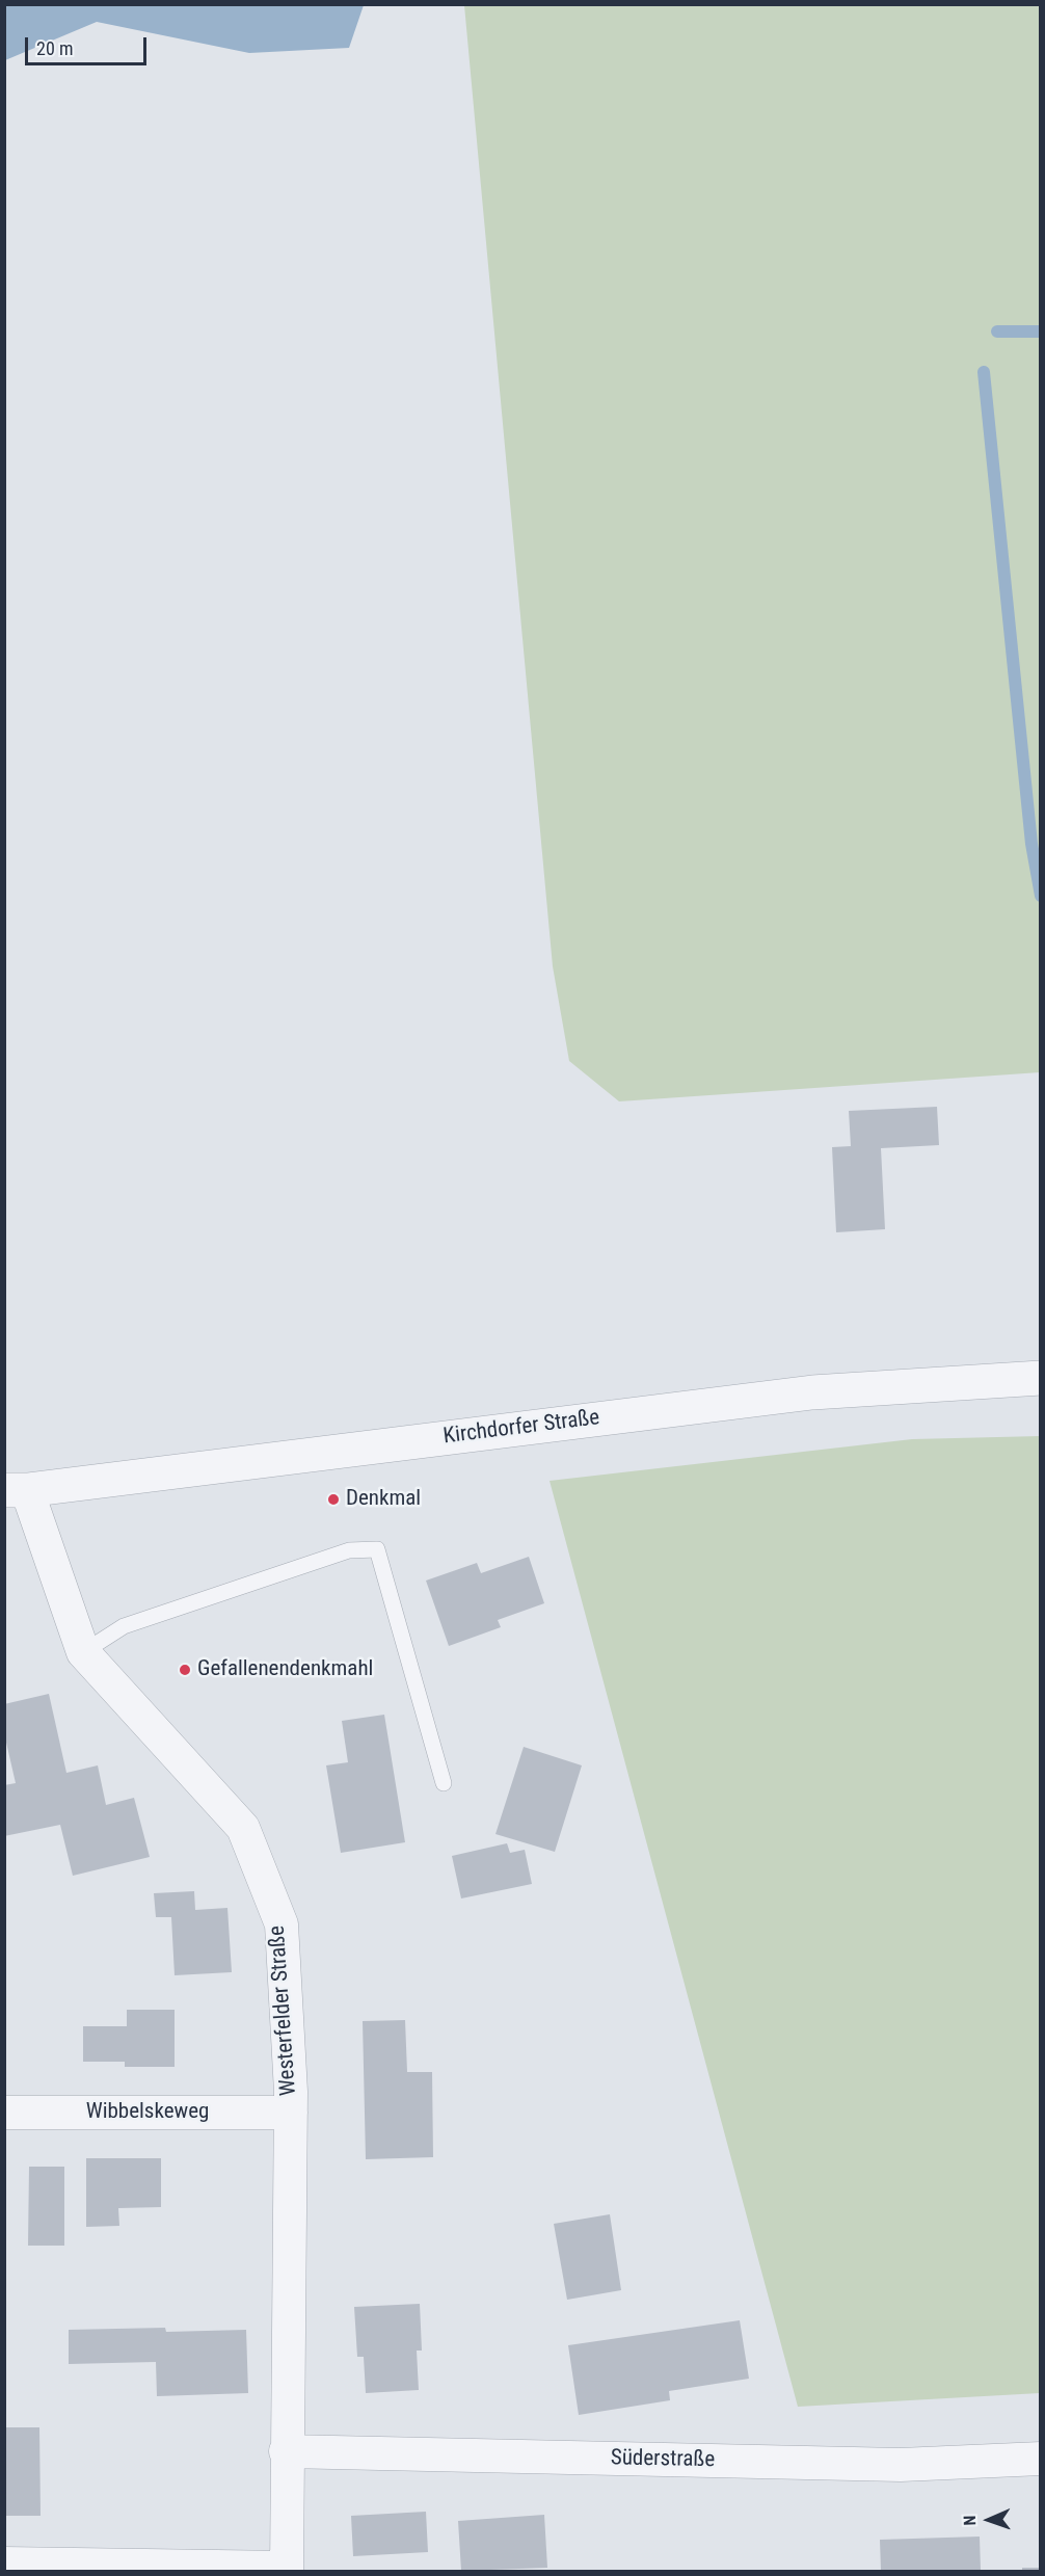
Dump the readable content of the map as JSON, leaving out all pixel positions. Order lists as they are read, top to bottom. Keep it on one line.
{"streets":{"street":["Kirchdorfer Straße","Westerfelder Straße","Wibbelskeweg","Süderstraße"]},"crossings":[["Kirchdorfer Straße","Westerfelder Straße"],["Westerfelder Straße","Wibbelskeweg"],["Westerfelder Straße","Süderstraße"]],"places":["Denkmal","Gefallenendenkmahl"],"scale_bar":"20 m","north":"left"}
